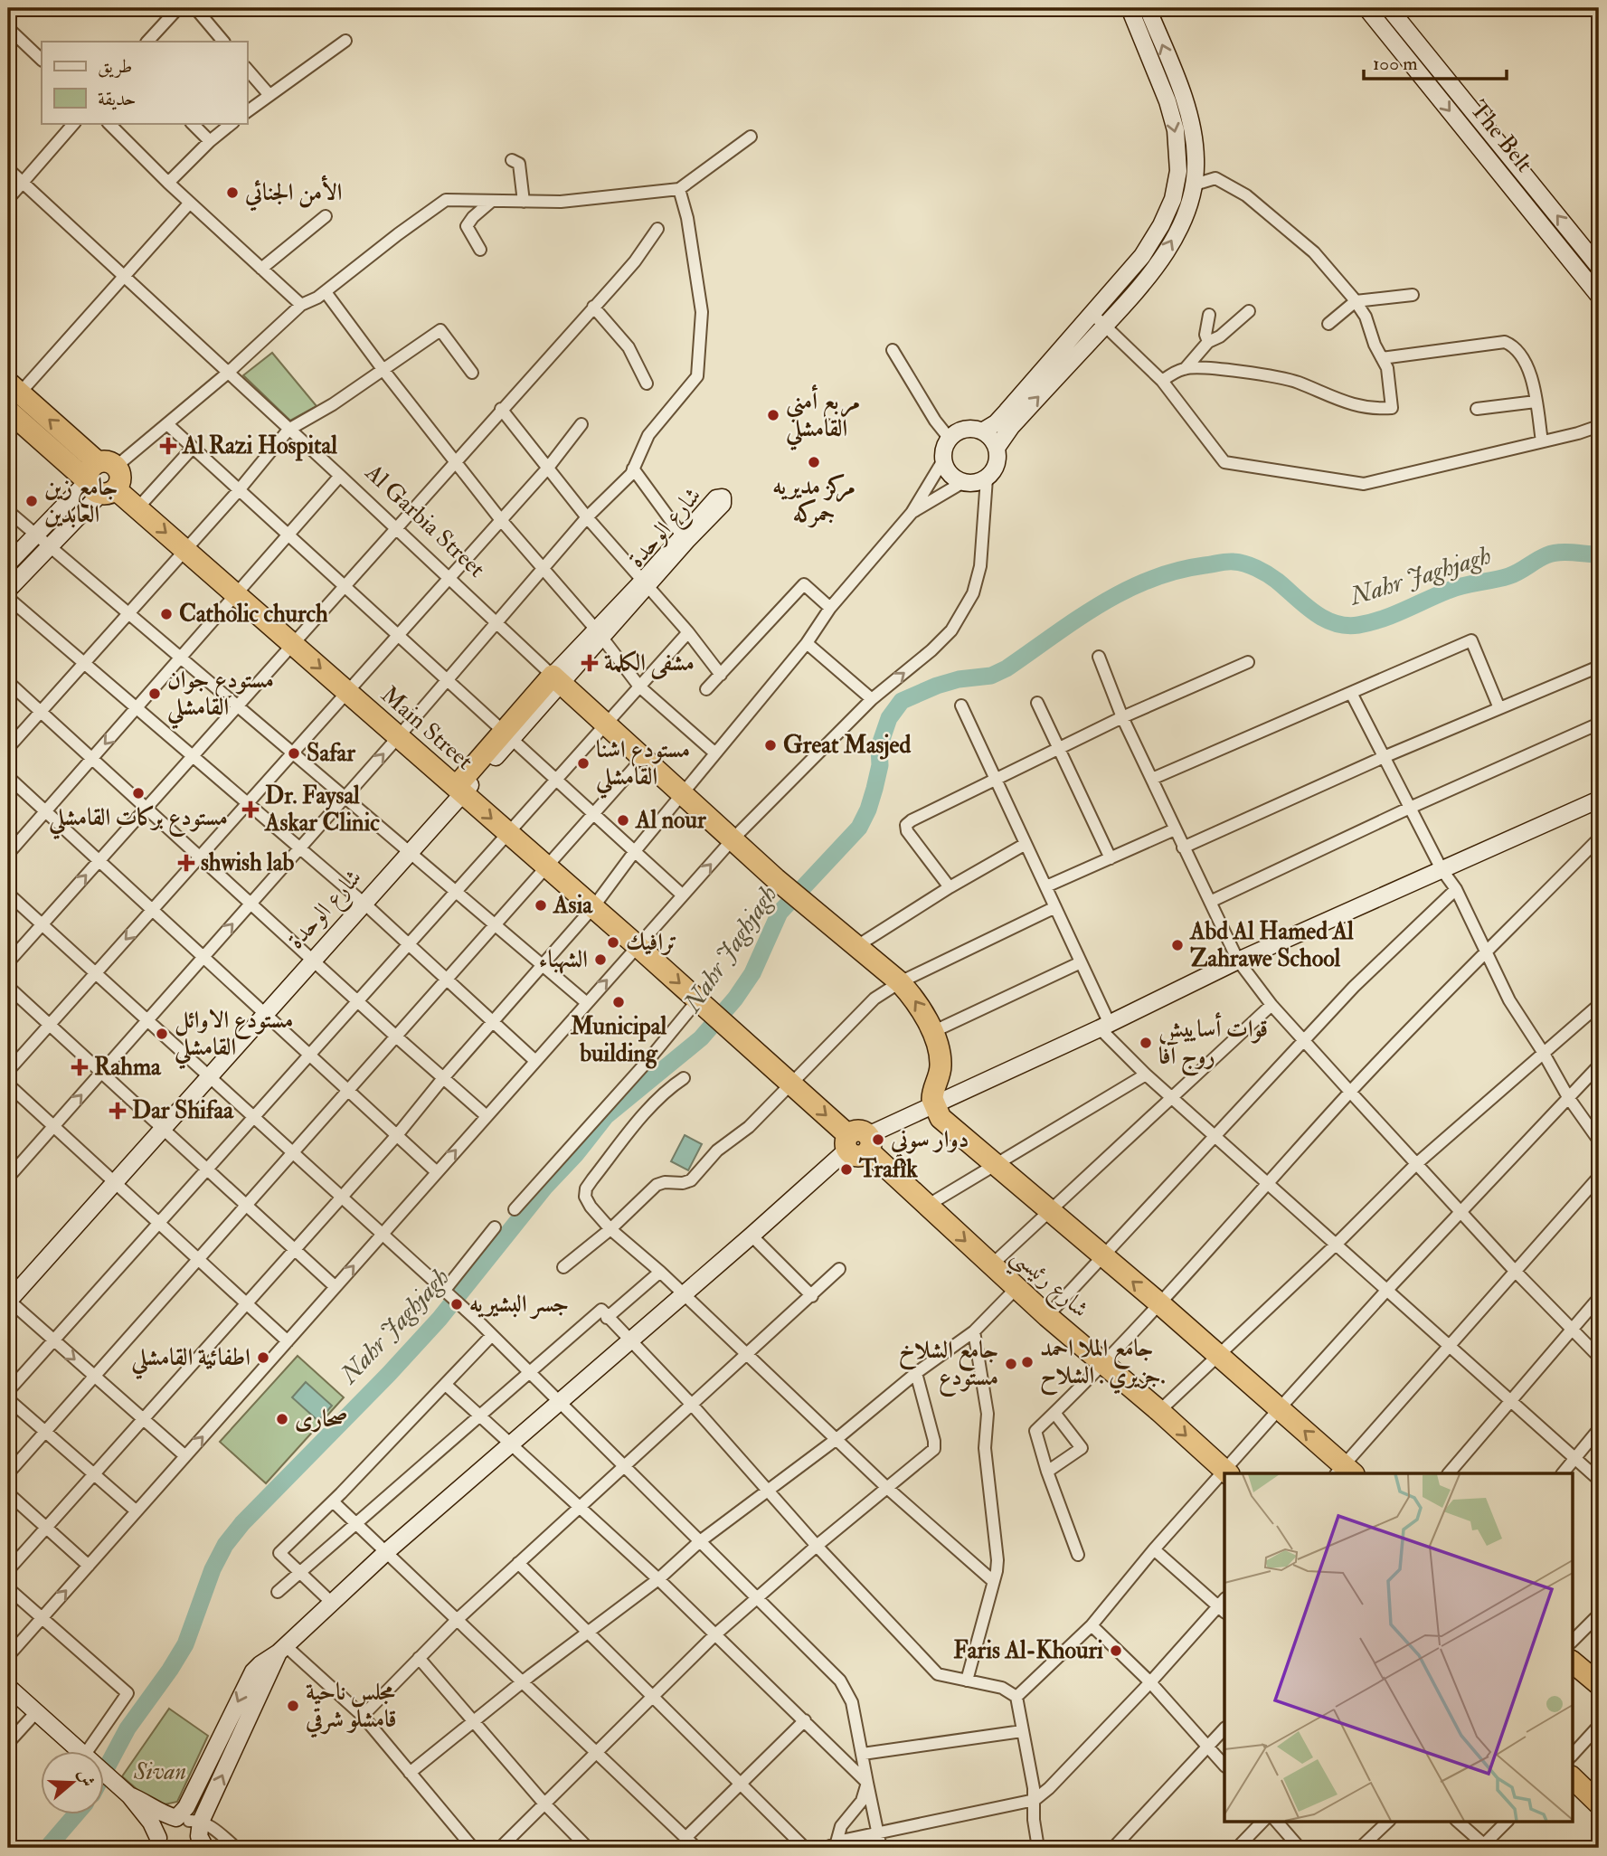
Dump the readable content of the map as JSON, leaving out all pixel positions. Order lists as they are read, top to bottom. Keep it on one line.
{"streets":{"highway":["Al Garbia Street","شارع الوحدة","Main Street","شارع رئيسي"],"street":["The Belt"]},"crossings":[["Al Garbia Street","شارع الوحدة"],["شارع الوحدة","Main Street"],["Main Street","شارع رئيسي"]],"water":["Nahr Jaghjagh"],"parks":["Sivan"],"places":{"other":["الأمن الجنائي","مربع أمني القامشلي","مركز مديريه جمركه","جامع زين العابدين","Catholic church","مستودع جوان القامشلي","Great Masjed","Safar","مستودع اشنا القامشلي","مستودع بركات القامشلي","Al nour","Asia","ترافيك","Abd Al Hamed Al Zahrawe School","الشهباء","Municipal building","مستودع الاوائل القامشلي","قوات أساييش روج آفا","دوار سوني","Trafîk","جسر البشيريه","اطفائية القامشلي","جامع الملا احمد جزيري . الشلاح.","جامع الشلاخ مستودع","صحارى","Faris Al-Khouri","مجلس ناحية قامشلو شرقي"],"health":["Al Razi Hospital","مشفى الكلمة","Dr. Faysal Askar Clinic","shwish lab","Rahma","Dar Shifaa"]},"legend":["طريق","حديقة"],"scale_bar":"100 m","north":"right"}
